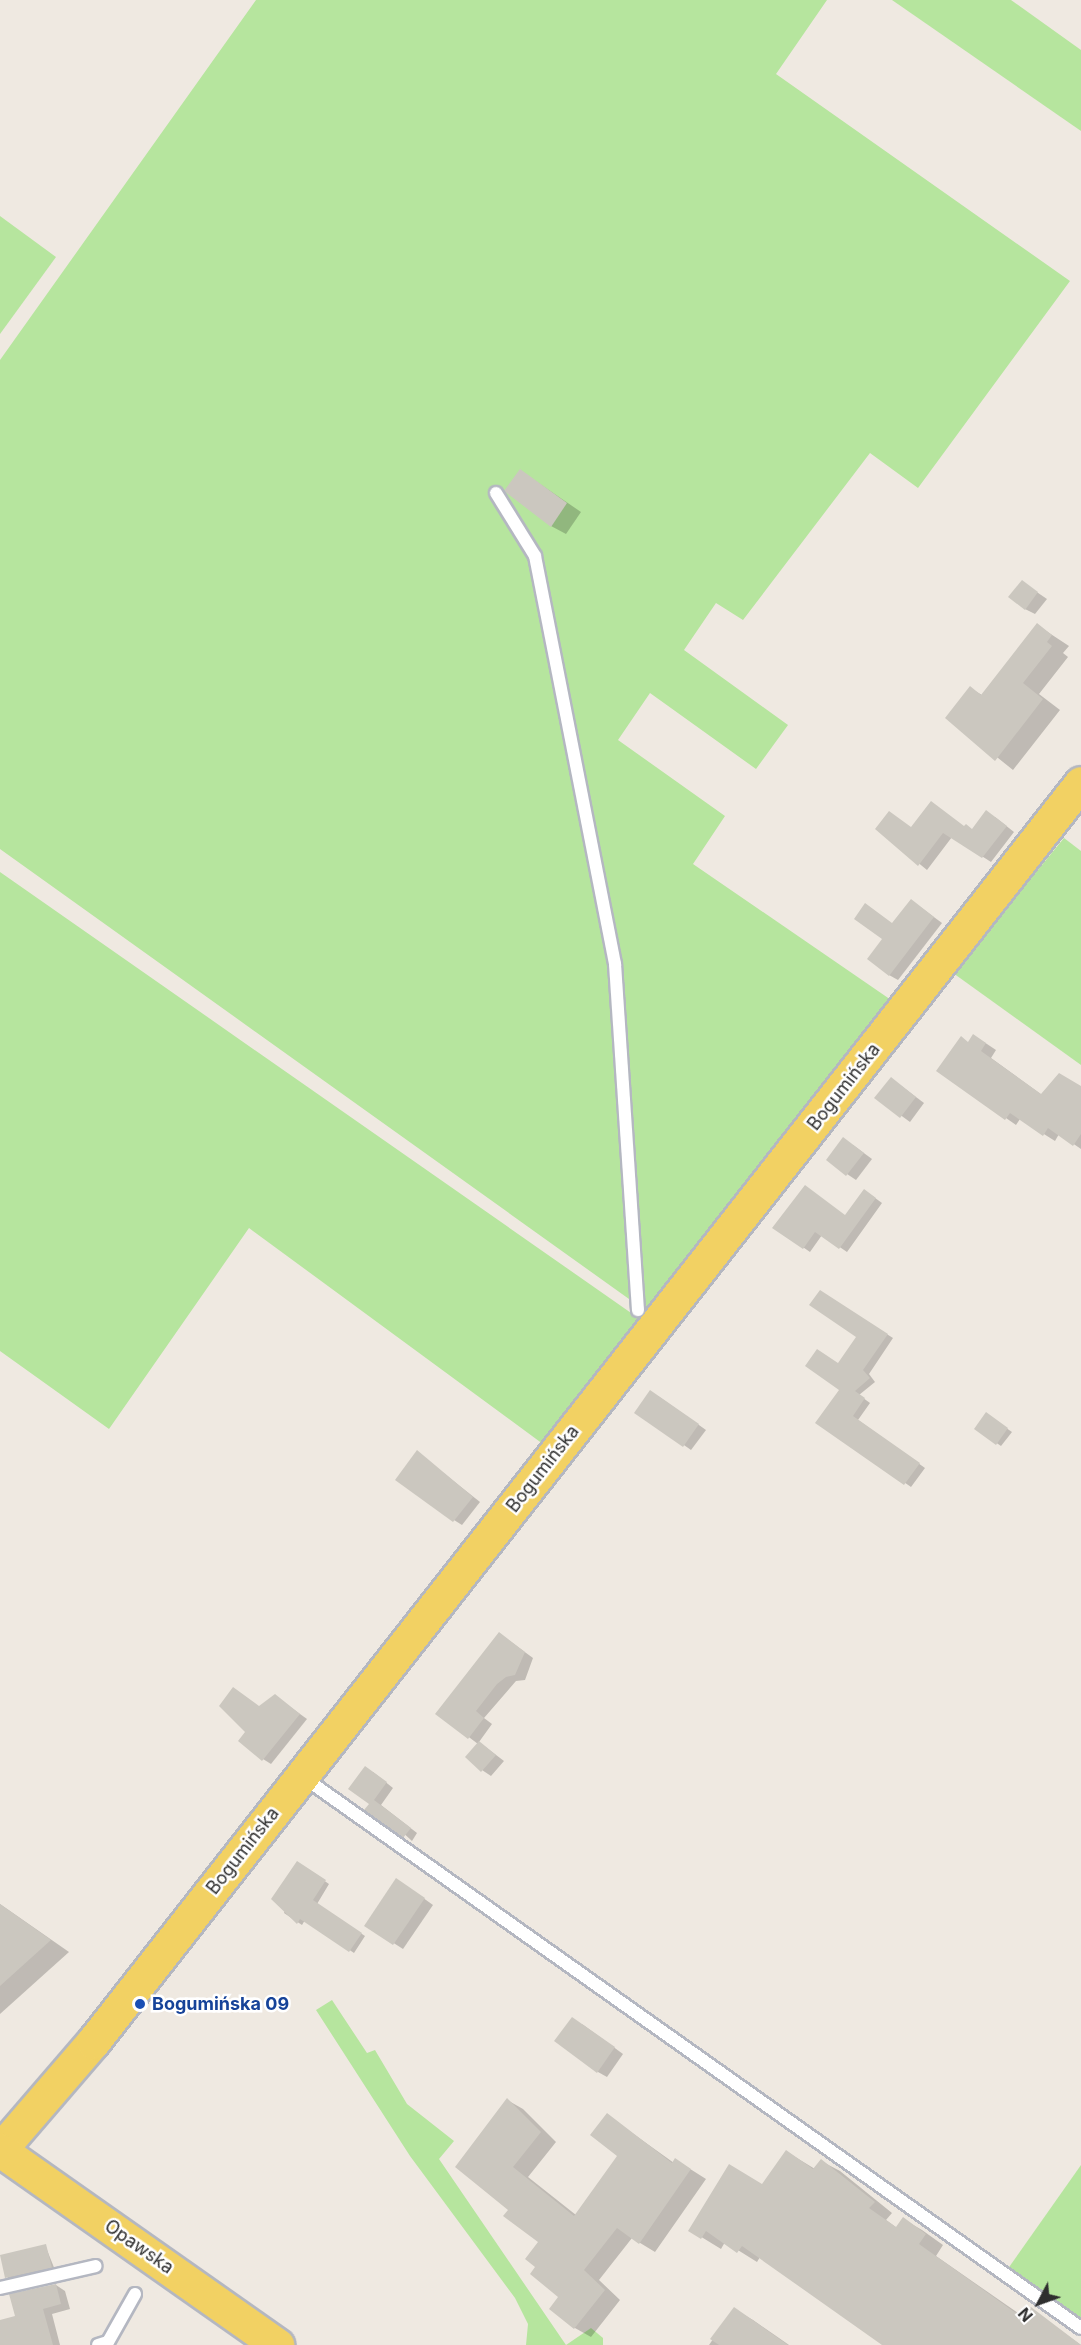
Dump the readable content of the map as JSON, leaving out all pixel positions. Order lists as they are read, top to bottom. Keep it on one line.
{"streets":{"main road":["Bogumińska","Opawska"]},"crossings":[["Bogumińska","Opawska"]],"places":["Bogumińska 09"],"north":"bottom left"}
